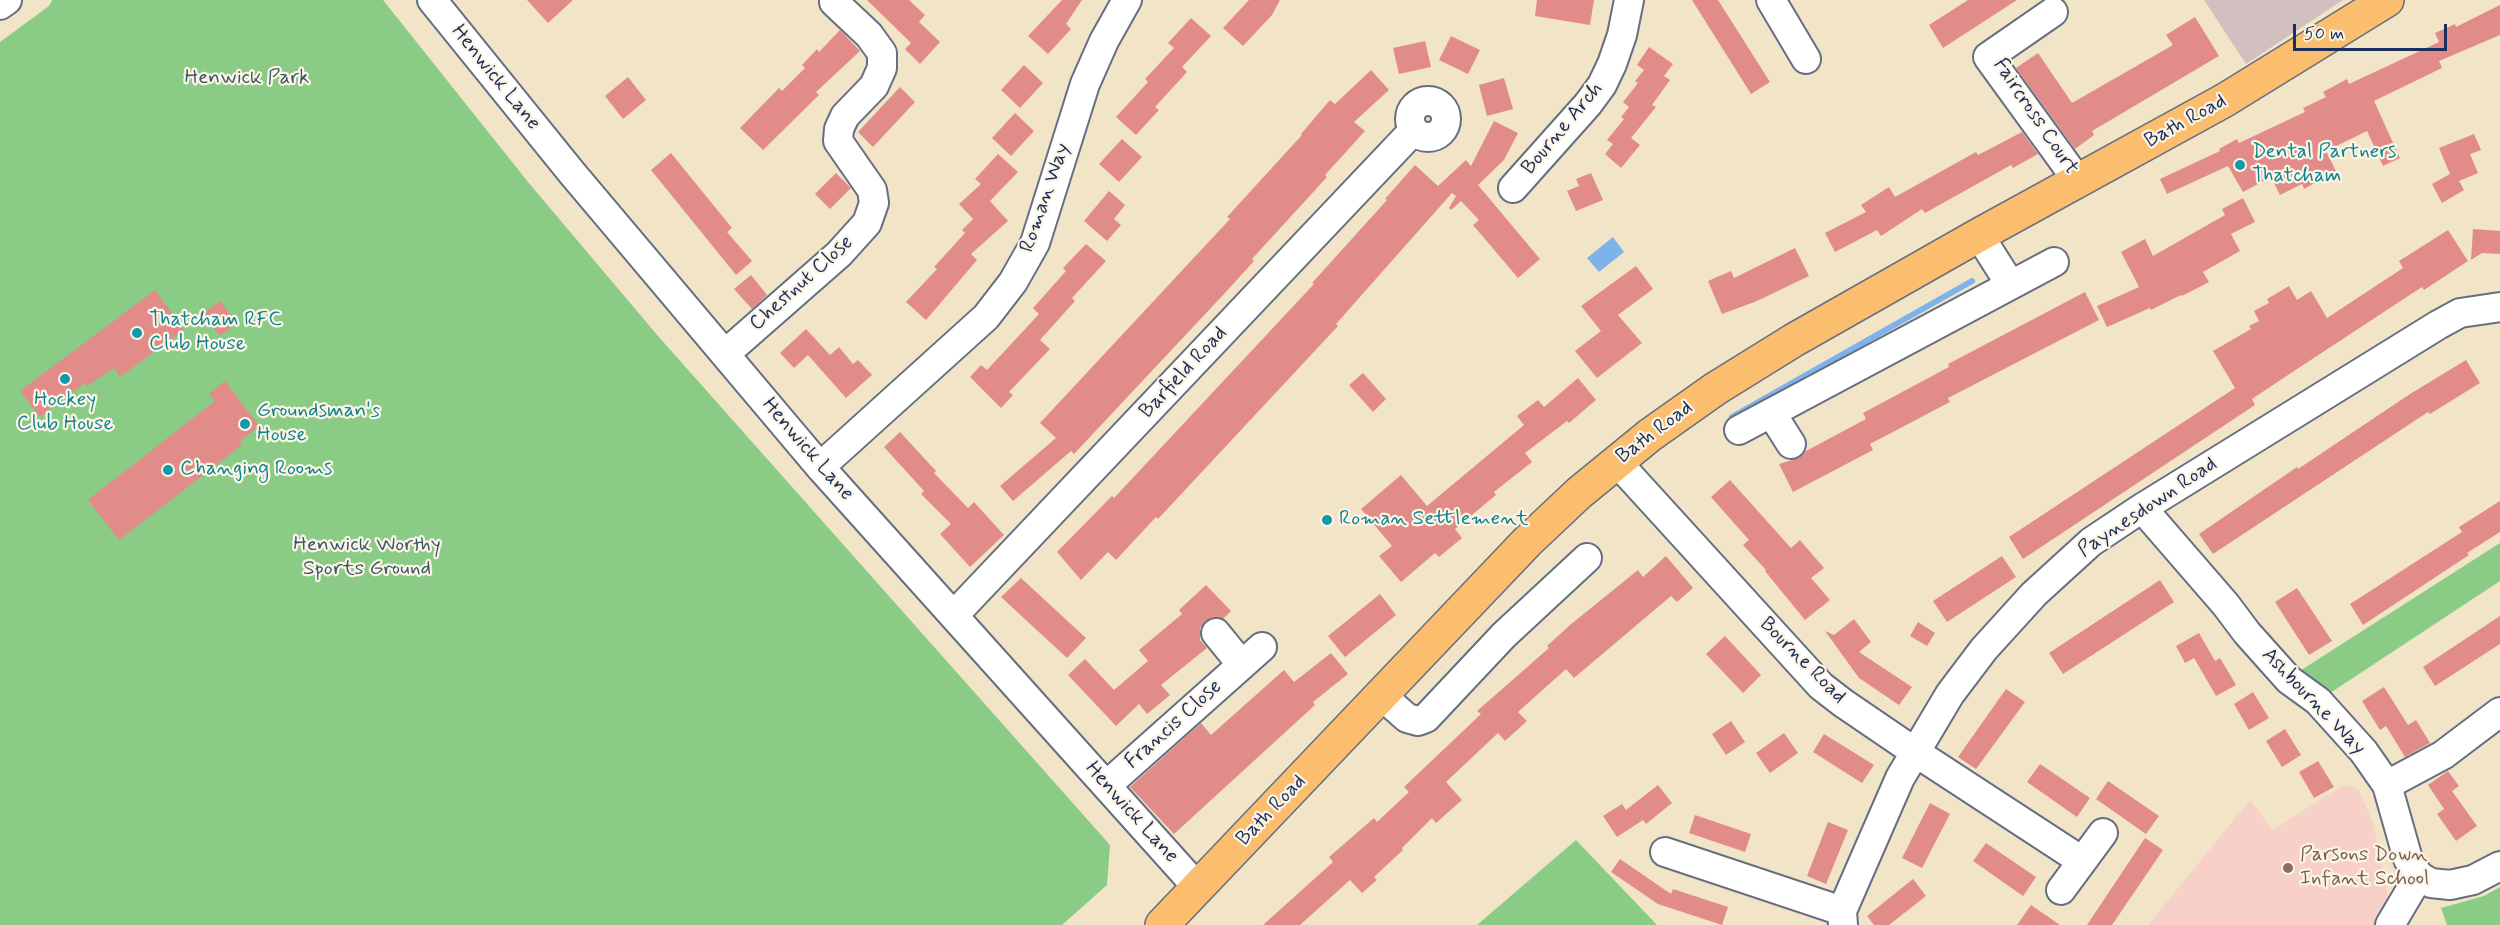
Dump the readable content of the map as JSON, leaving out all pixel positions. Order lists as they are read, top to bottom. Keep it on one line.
{"streets":{"main road":["Bath Road"],"street":["Henwick Lane","Faircross Court","Bourne Arch","Roman Way","Chestnut Close","Barfield Road","Paynesdown Road","Bourne Road","Ashbourne Way","Francis Close"]},"crossings":[["Henwick Lane","Bath Road"],["Henwick Lane","Roman Way"],["Henwick Lane","Chestnut Close"],["Henwick Lane","Barfield Road"],["Henwick Lane","Francis Close"],["Faircross Court","Bath Road"],["Bath Road","Bourne Road"],["Paynesdown Road","Bourne Road"],["Paynesdown Road","Ashbourne Way"]],"parks":["Henwick Park","Henwick Worthy Sports Ground"],"places":["Dental Partners Thatcham","Thatcham RFC Club House","Hockey Club House","Groundsman's House","Changing Rooms","Roman Settlement","Parsons Down Infant School"],"scale_bar":"50 m"}
